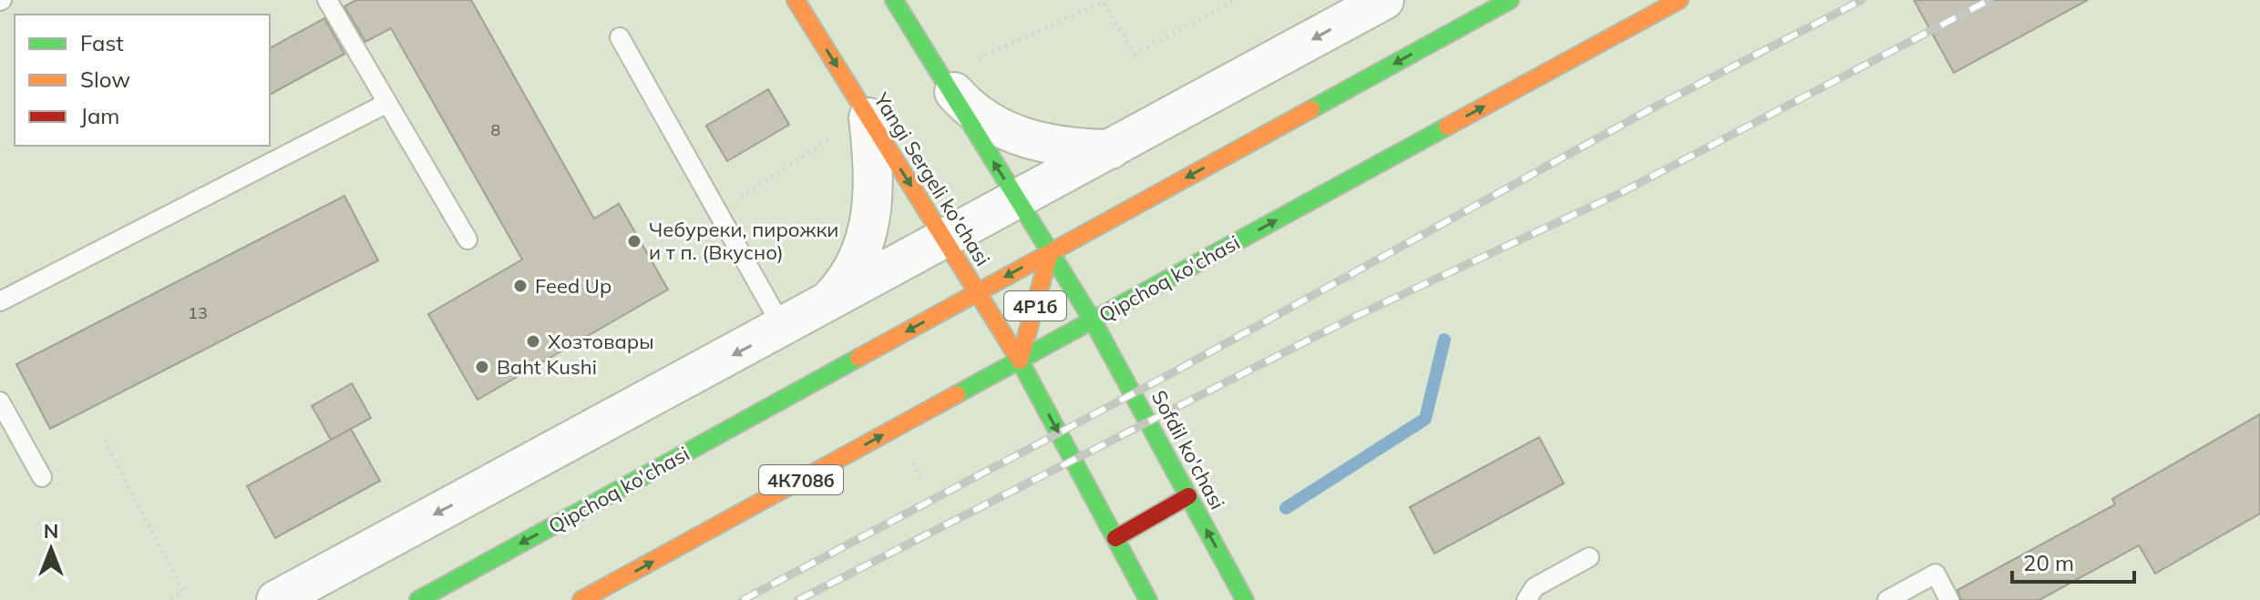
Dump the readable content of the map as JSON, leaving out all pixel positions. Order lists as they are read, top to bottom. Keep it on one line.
{"streets":{"main road":["Yangi Sergeli ko'chasi","Qipchoq ko'chasi","4Р1б","Sofdil ko'chasi","4К708б"]},"crossings":[["Yangi Sergeli ko'chasi","Qipchoq ko'chasi"],["Yangi Sergeli ko'chasi","4Р1б"],["Qipchoq ko'chasi","4Р1б"],["Qipchoq ko'chasi","Sofdil ko'chasi"]],"places":["Чебуреки, пирожки и т п. (Вкусно)","Feed Up","Хозтовары","Baht Kushi"],"house_numbers":["8","13"],"legend":["Fast","Slow","Jam"],"scale_bar":"20 m","north":"top"}
